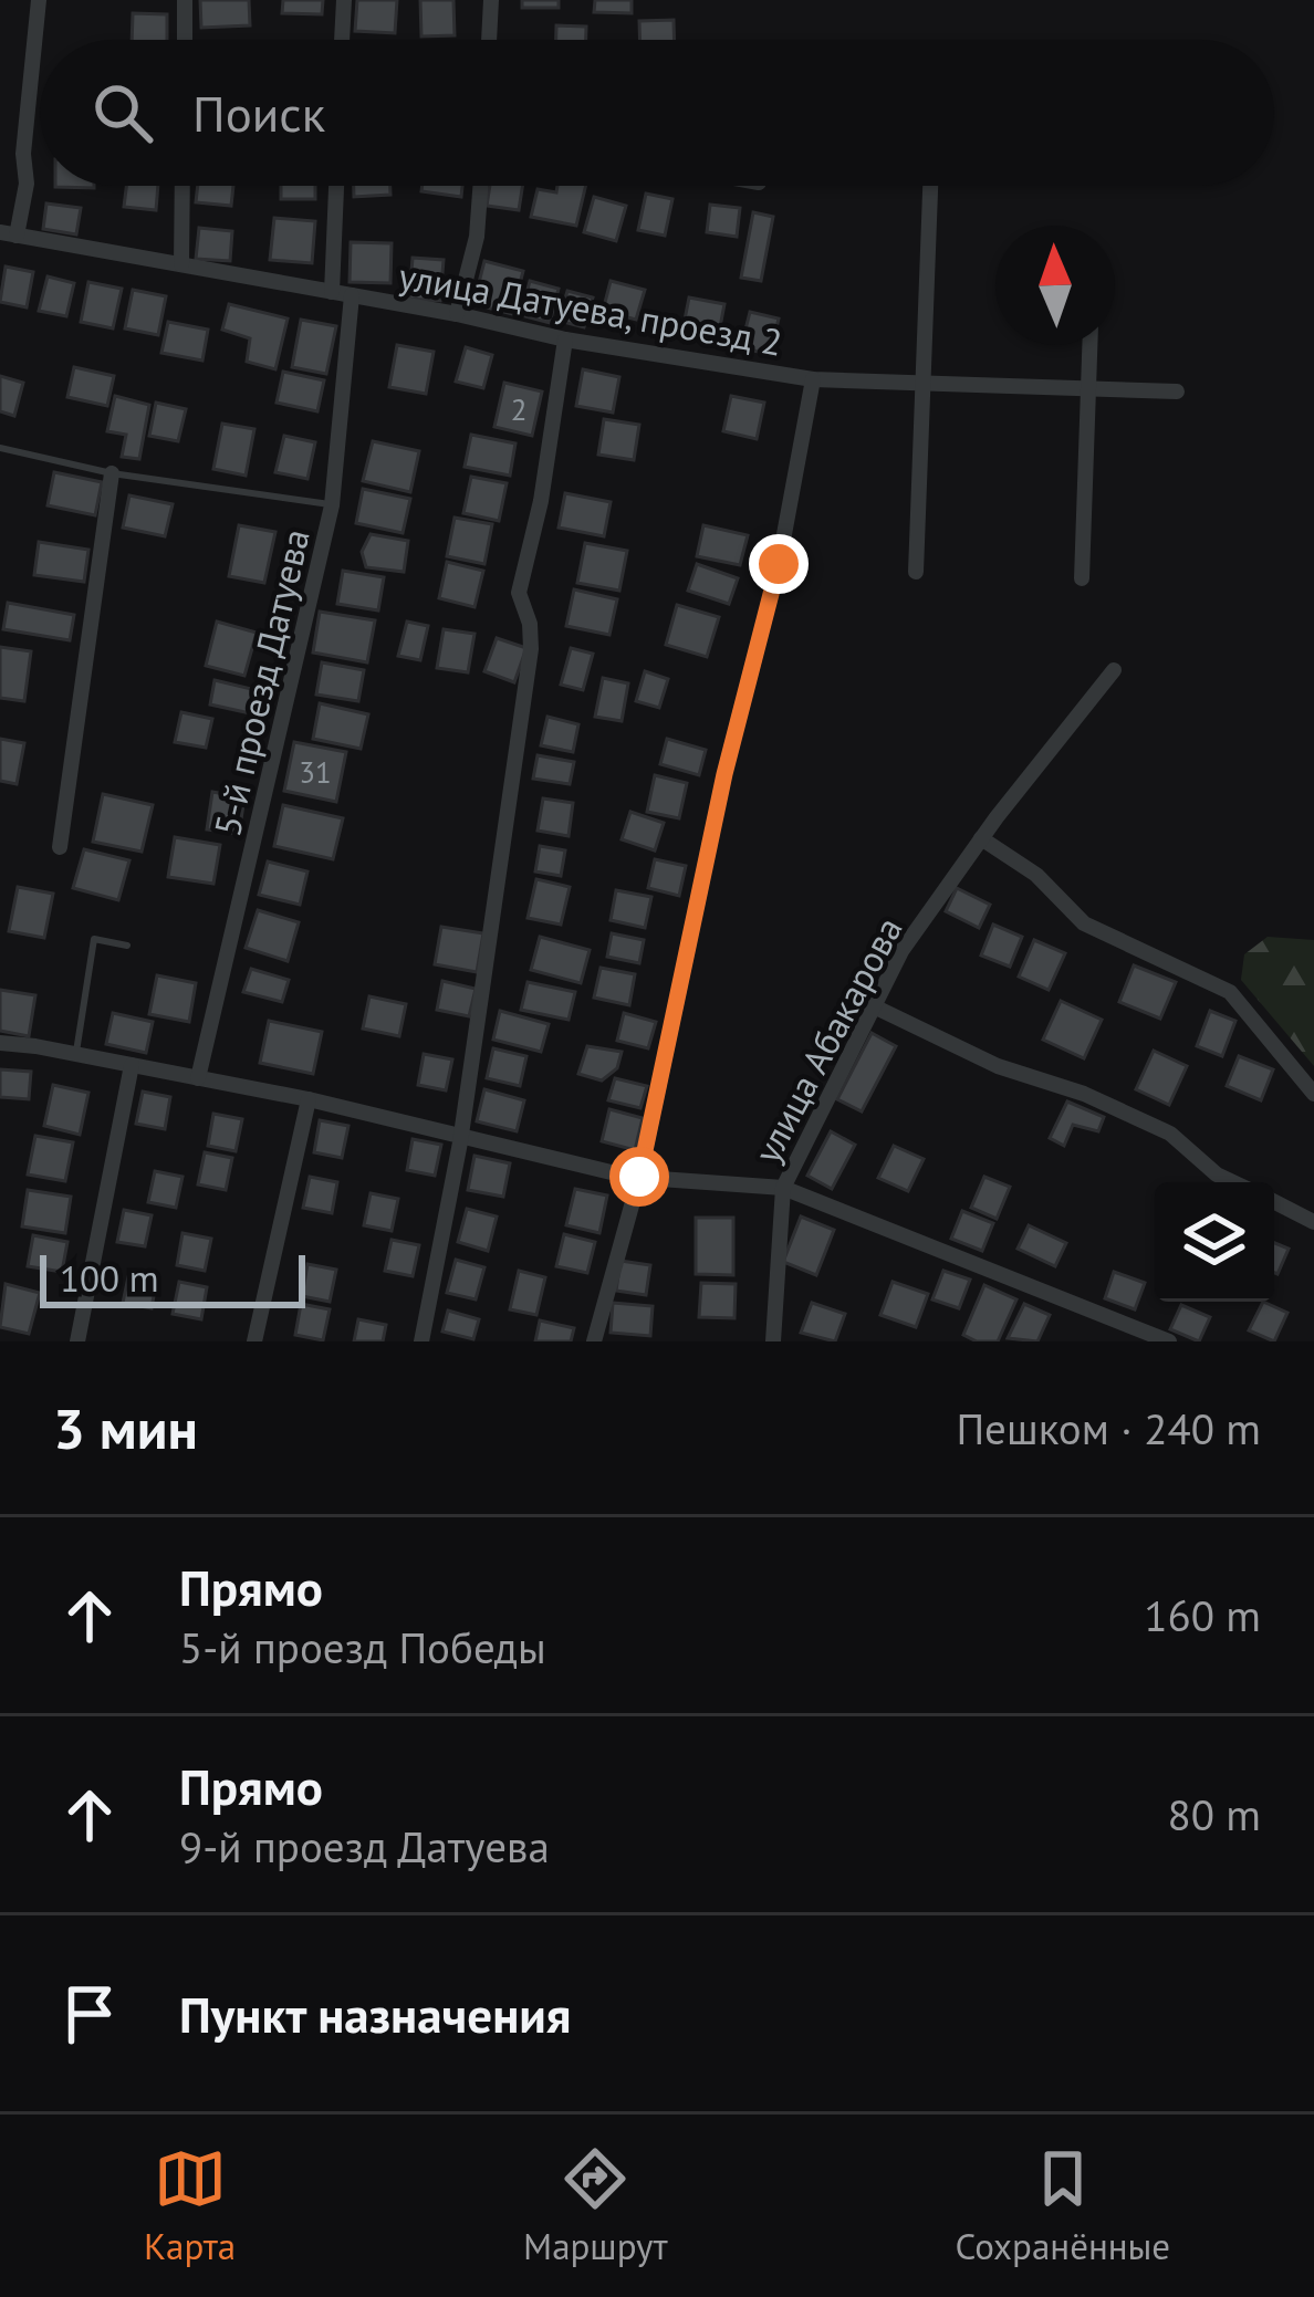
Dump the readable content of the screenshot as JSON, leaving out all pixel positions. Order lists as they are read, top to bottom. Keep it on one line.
{"streets":{"street":["улица Датуева, проезд 2","5-й проезд Датуева","улица Абакарова"]},"crossings":[["улица Датуева, проезд 2","5-й проезд Датуева"]],"house_numbers":["2","31"],"scale_bar":"100 m","north":"top","page":{"search":"Поиск","scale":"100 m","heading":["3 мин","Пешком · 240 m"],"list":[["Прямо","5-й проезд Победы","160 m"],["Прямо","9-й проезд Датуева","80 m"],"Пункт назначения"],"nav":["Карта","Маршрут","Сохранённые"]}}
